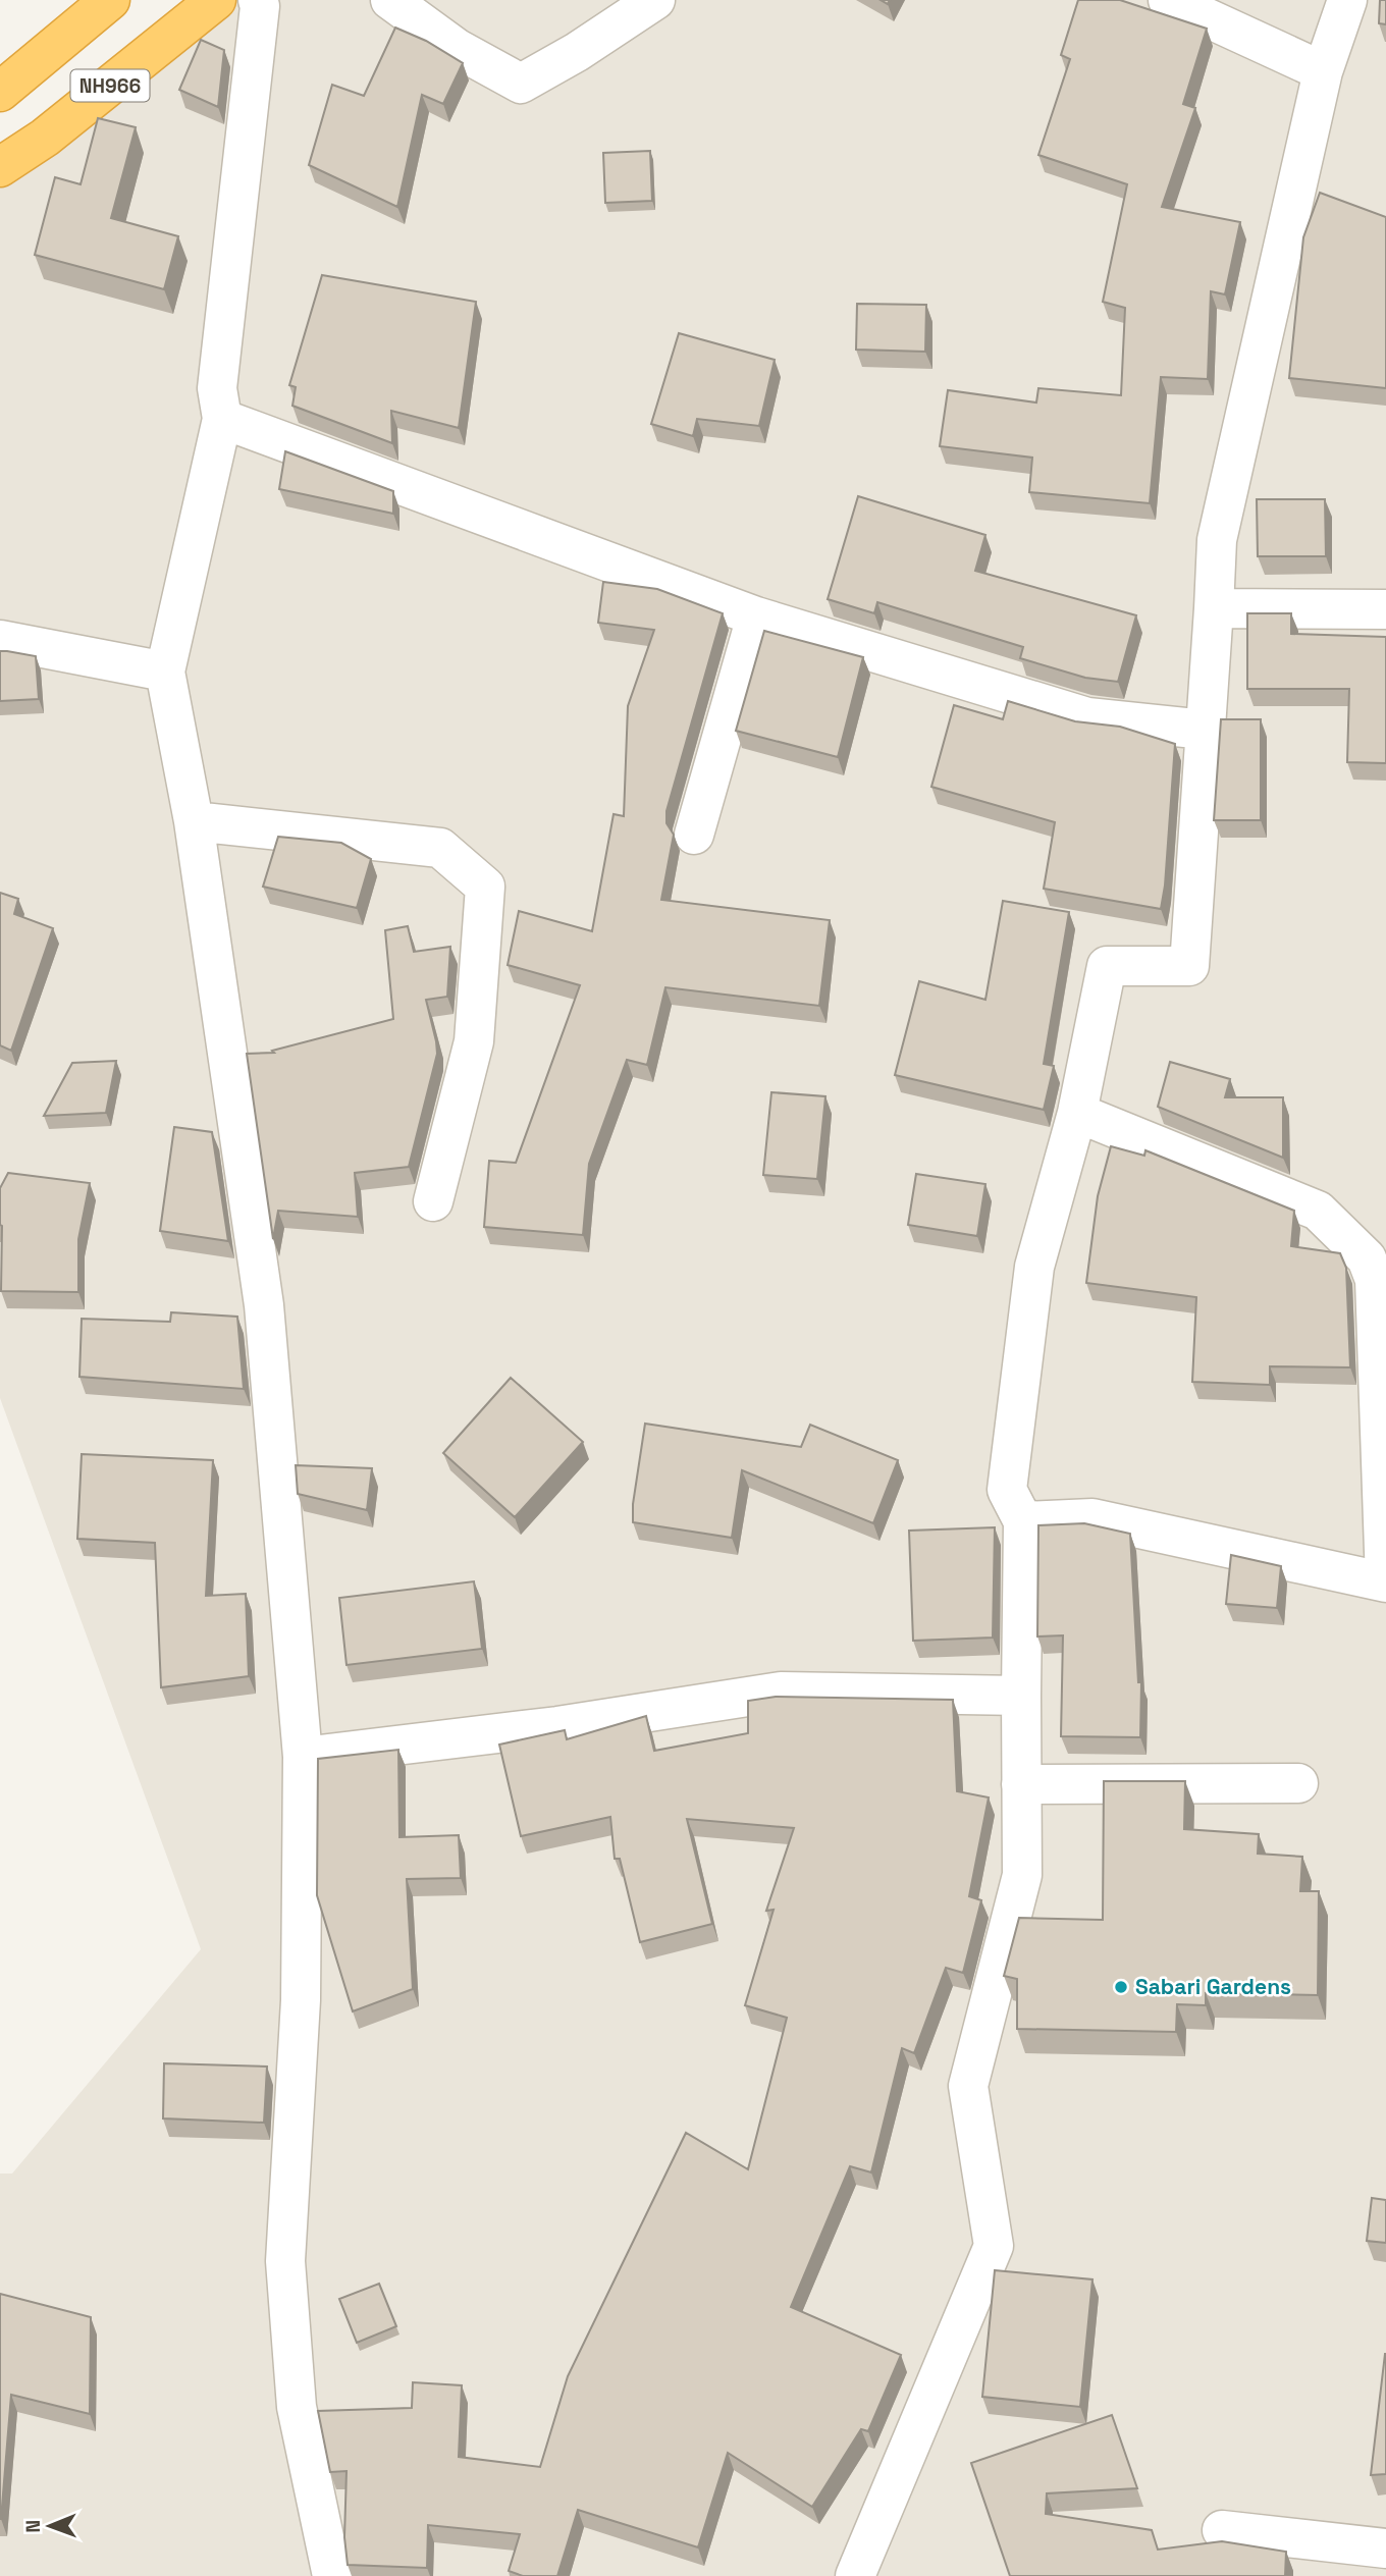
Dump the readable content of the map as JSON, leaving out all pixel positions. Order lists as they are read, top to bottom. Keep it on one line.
{"streets":{"highway":["NH966"]},"places":["Sabari Gardens"],"north":"left"}
